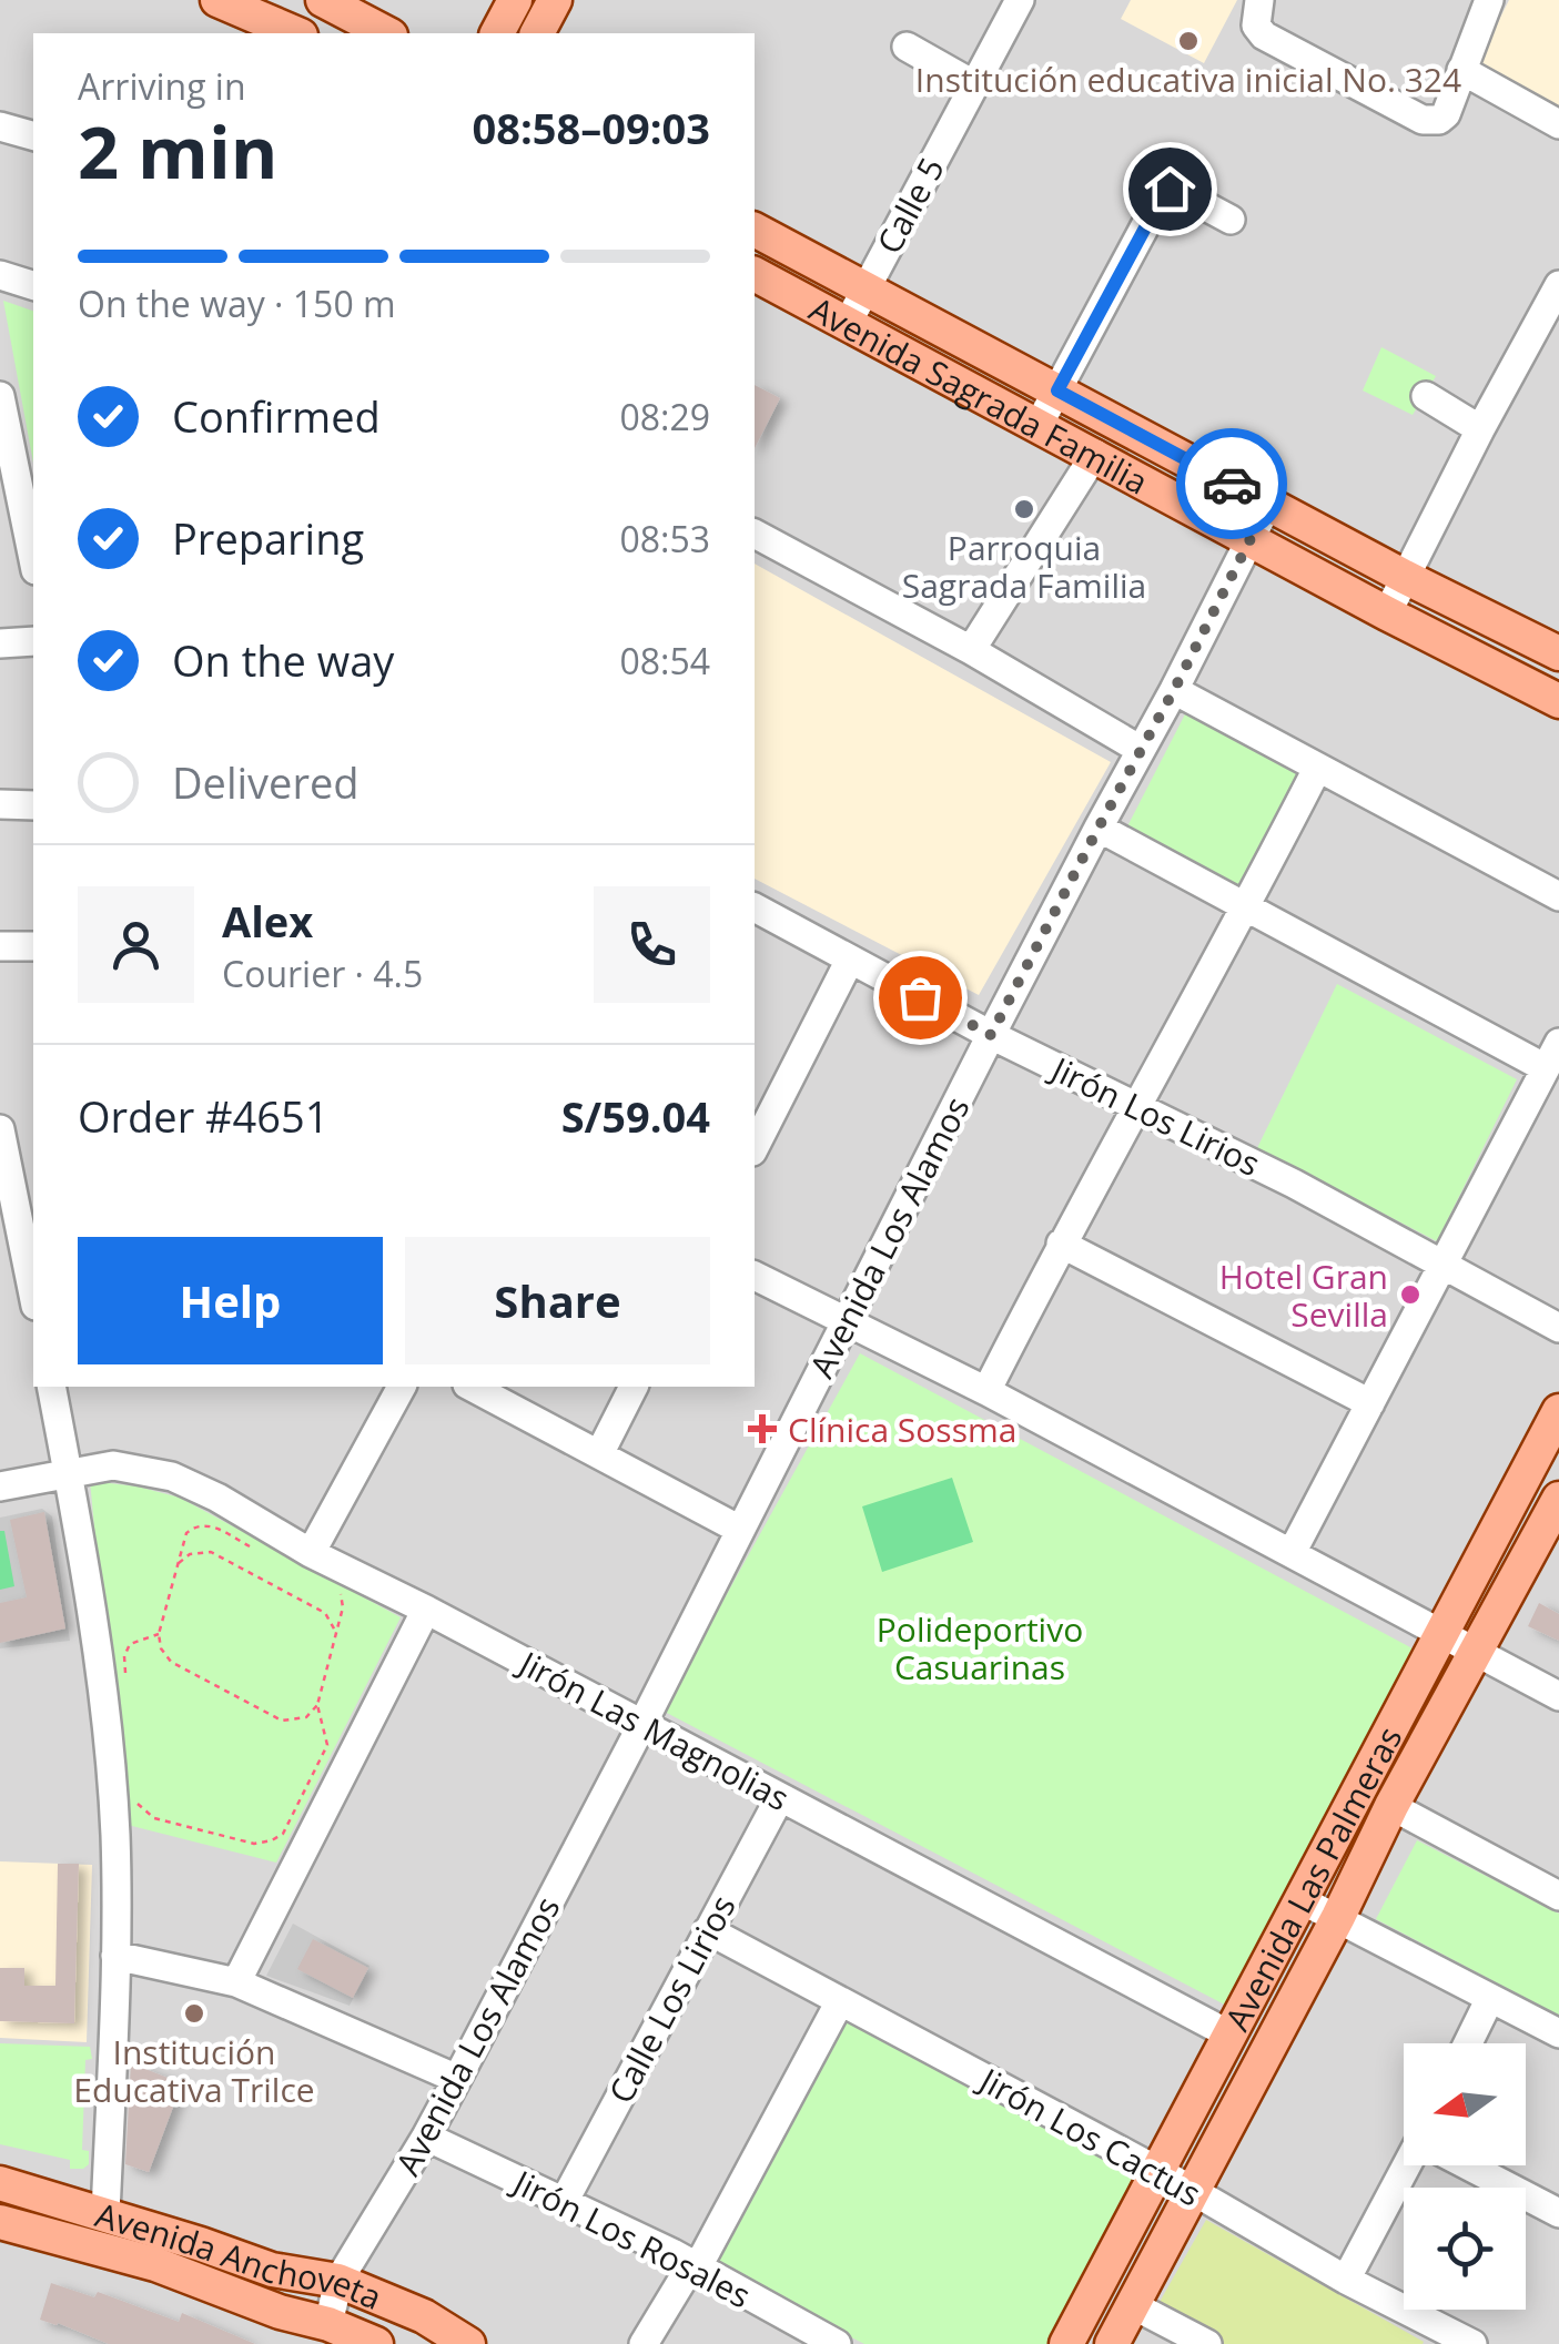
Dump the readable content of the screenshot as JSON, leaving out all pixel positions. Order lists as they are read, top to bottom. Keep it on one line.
{"streets":{"main road":["Avenida Sagrada Familia","Avenida Las Palmeras","Avenida Anchoveta"],"street":["Calle 5","Jirón Los Lirios","Avenida Los Alamos","Jirón Las Magnolias","Calle Los Lirios","Jirón Los Cactus","Jirón Los Rosales"]},"crossings":[["Calle 5","Avenida Sagrada Familia"],["Avenida Sagrada Familia","Avenida Los Alamos"],["Jirón Los Lirios","Avenida Los Alamos"],["Avenida Los Alamos","Jirón Las Magnolias"],["Avenida Los Alamos","Jirón Los Rosales"],["Avenida Los Alamos","Avenida Anchoveta"],["Jirón Las Magnolias","Avenida Las Palmeras"],["Jirón Las Magnolias","Calle Los Lirios"],["Avenida Las Palmeras","Jirón Los Cactus"],["Calle Los Lirios","Jirón Los Cactus"],["Calle Los Lirios","Jirón Los Rosales"]],"parks":["Polideportivo Casuarinas"],"places":{"other":["Institución educativa inicial No. 324","Parroquia Sagrada Familia","Hotel Gran Sevilla","Institución Educativa Trilce"],"health":["Clínica Sossma"]},"north":"left","page":{"heading":["2 min","Arriving in","08:58–09:03"],"panel":["Alex","Courier · 4.5","Order #4651","S/59.04"],"bar":"On the way · 150 m","list":[["Confirmed","08:29"],["Preparing","08:53"],["On the way","08:54"],"Delivered"],"buttons":["Help","Share"]}}
